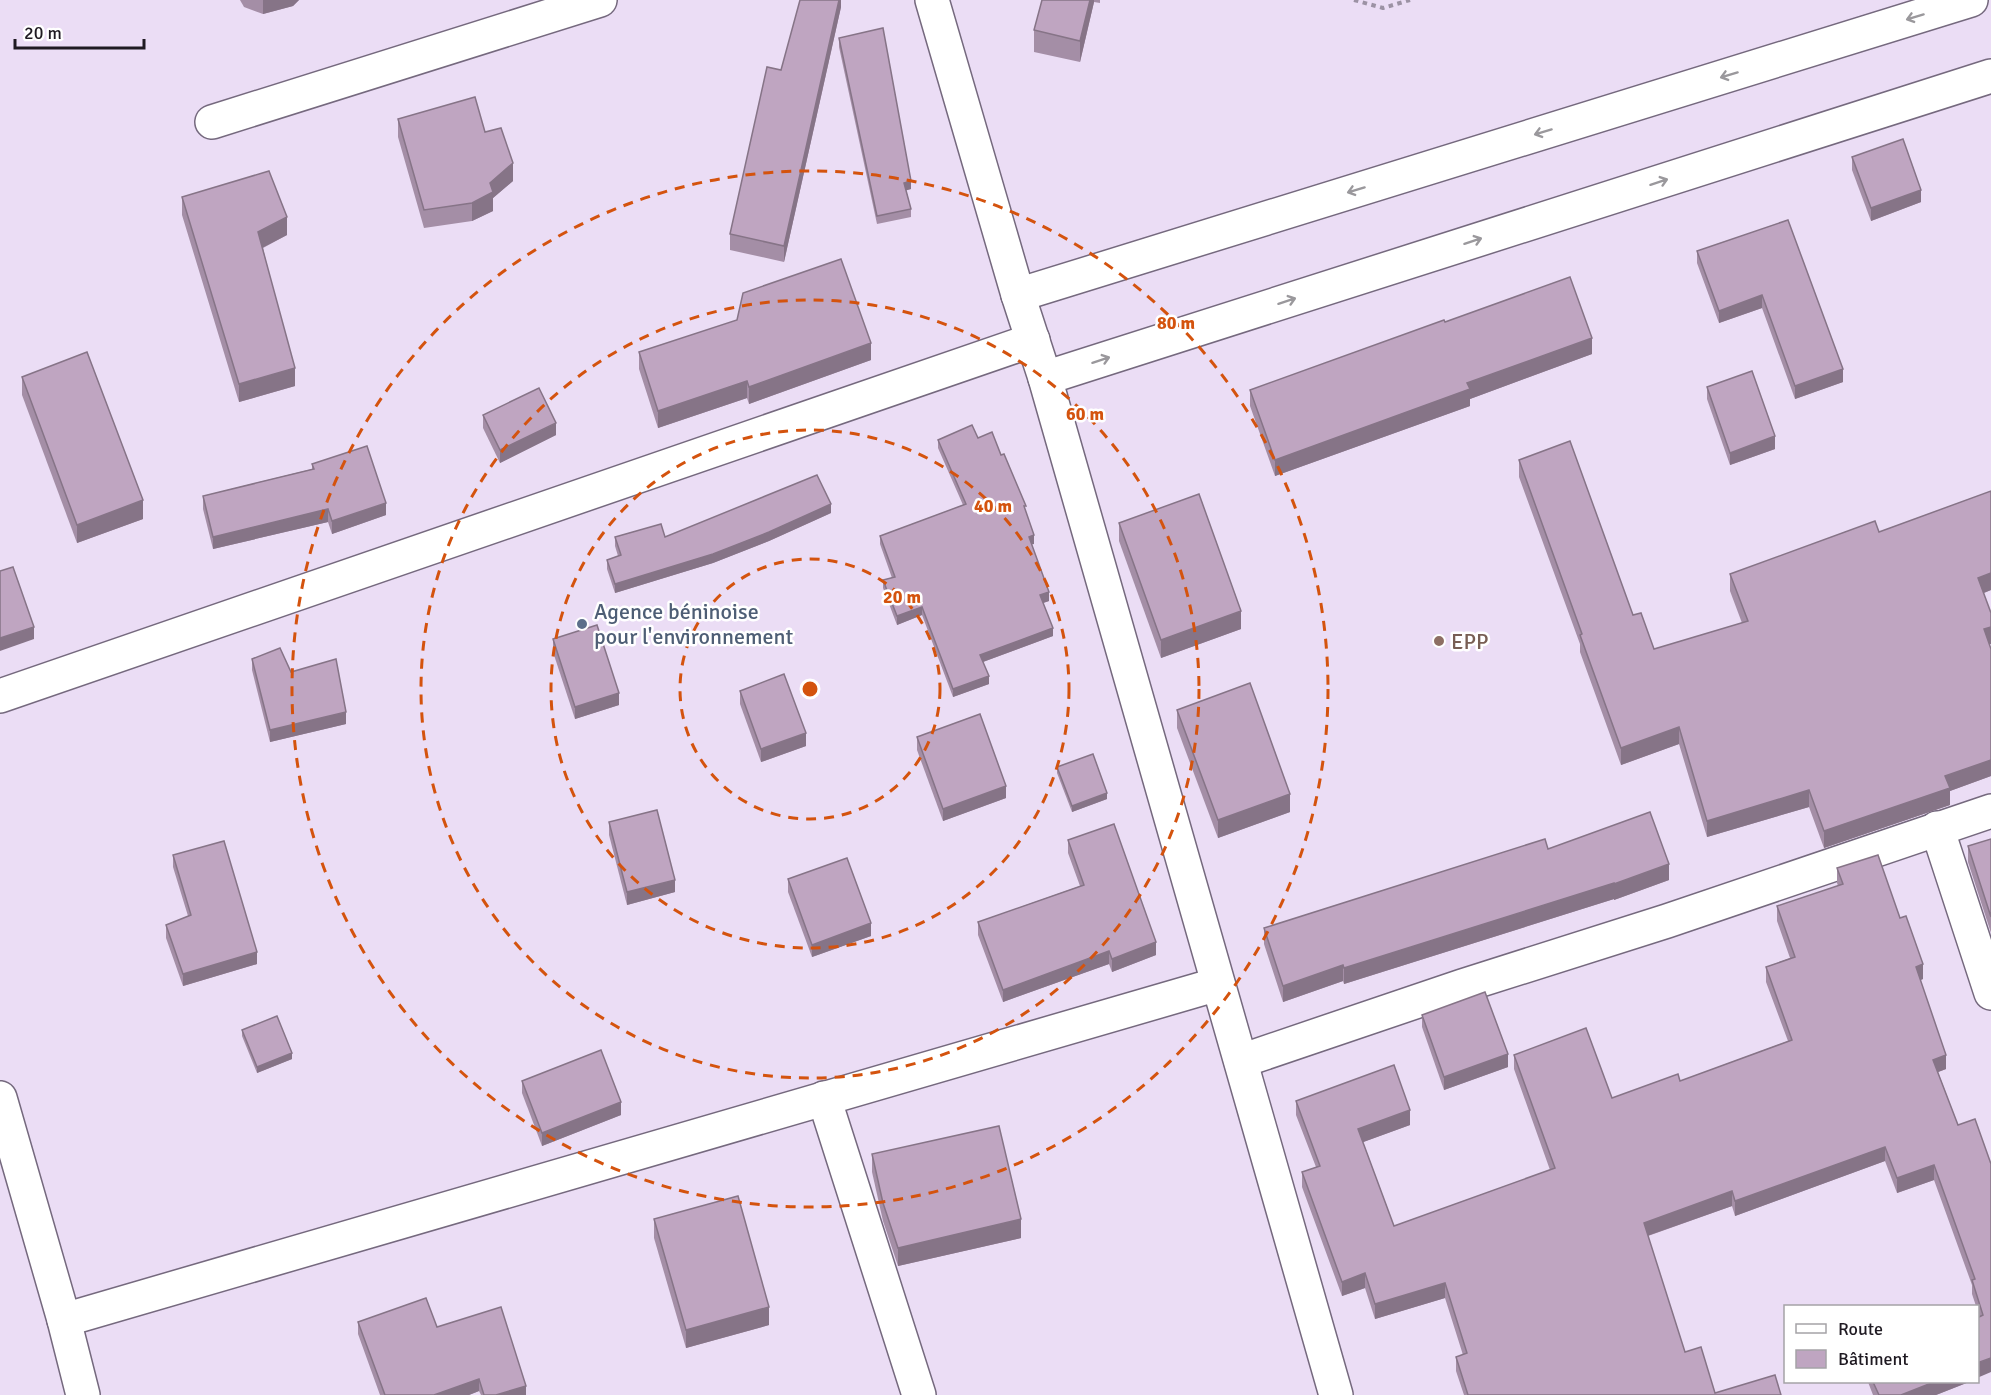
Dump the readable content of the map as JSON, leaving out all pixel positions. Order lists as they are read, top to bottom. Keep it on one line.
{"places":["Agence béninoise pour l'environnement","EPP"],"legend":["Route","Bâtiment"],"scale_bar":"20 m","rings":["80 m","60 m","40 m","20 m"]}
